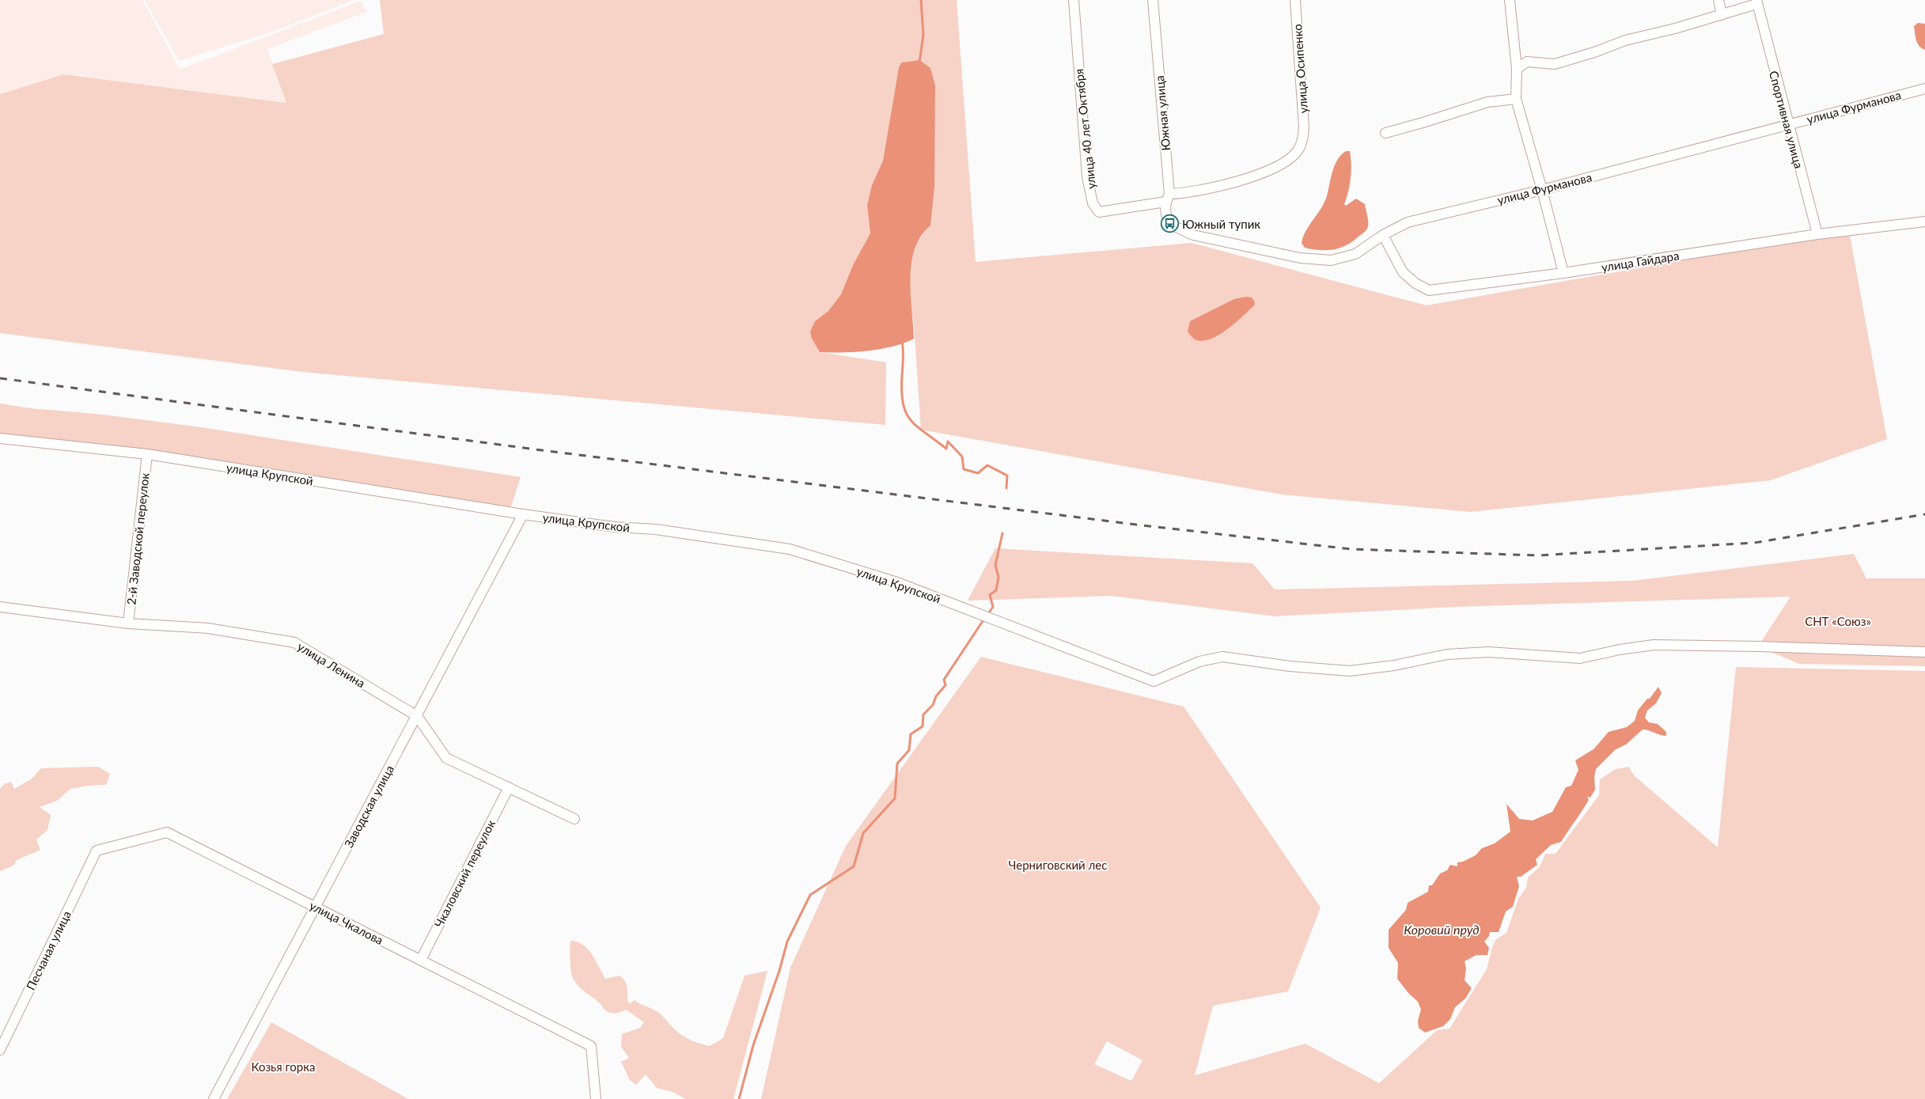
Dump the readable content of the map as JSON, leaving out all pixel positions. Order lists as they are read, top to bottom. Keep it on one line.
{"streets":{"street":["улица Осипенко","улица Фурманова","Южная улица","Спортивная улица","улица 40 лет Октября","улица Гайдара","улица Крупской","2-й Заводской переулок","улица Ленина","Заводская улица","Чкаловский переулок","улица Чкалова","Песчаная улица"]},"crossings":[["улица Осипенко","Южная улица"],["улица Осипенко","улица 40 лет Октября"],["улица Фурманова","Южная улица"],["улица Фурманова","Спортивная улица"],["улица Фурманова","улица Гайдара"],["Южная улица","улица 40 лет Октября"],["Спортивная улица","улица Гайдара"],["улица Крупской","2-й Заводской переулок"],["улица Крупской","Заводская улица"],["2-й Заводской переулок","улица Ленина"],["улица Ленина","Заводская улица"],["улица Ленина","Чкаловский переулок"],["Заводская улица","улица Чкалова"],["Чкаловский переулок","улица Чкалова"],["улица Чкалова","Песчаная улица"]],"water":["Коровий пруд"],"parks":["СНТ «Союз»","Черниговский лес","Козья горка"],"places":{"bus stop":["Южный тупик"]}}
